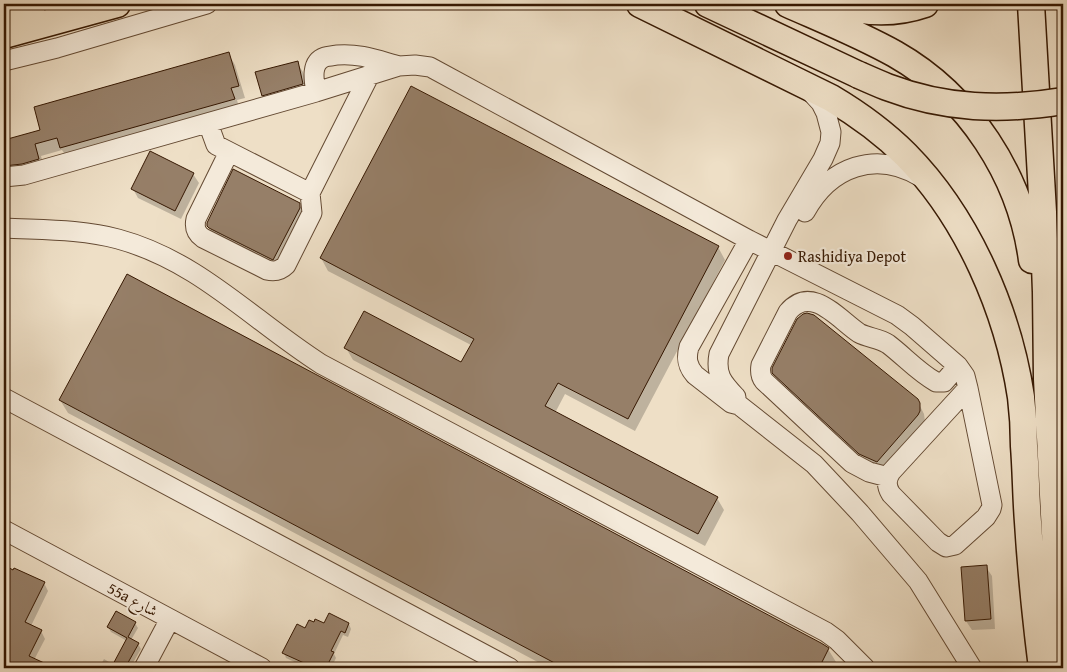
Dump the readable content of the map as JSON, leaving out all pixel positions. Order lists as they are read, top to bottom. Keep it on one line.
{"streets":{"street":["55a شارع"]},"places":["Rashidiya Depot"]}
